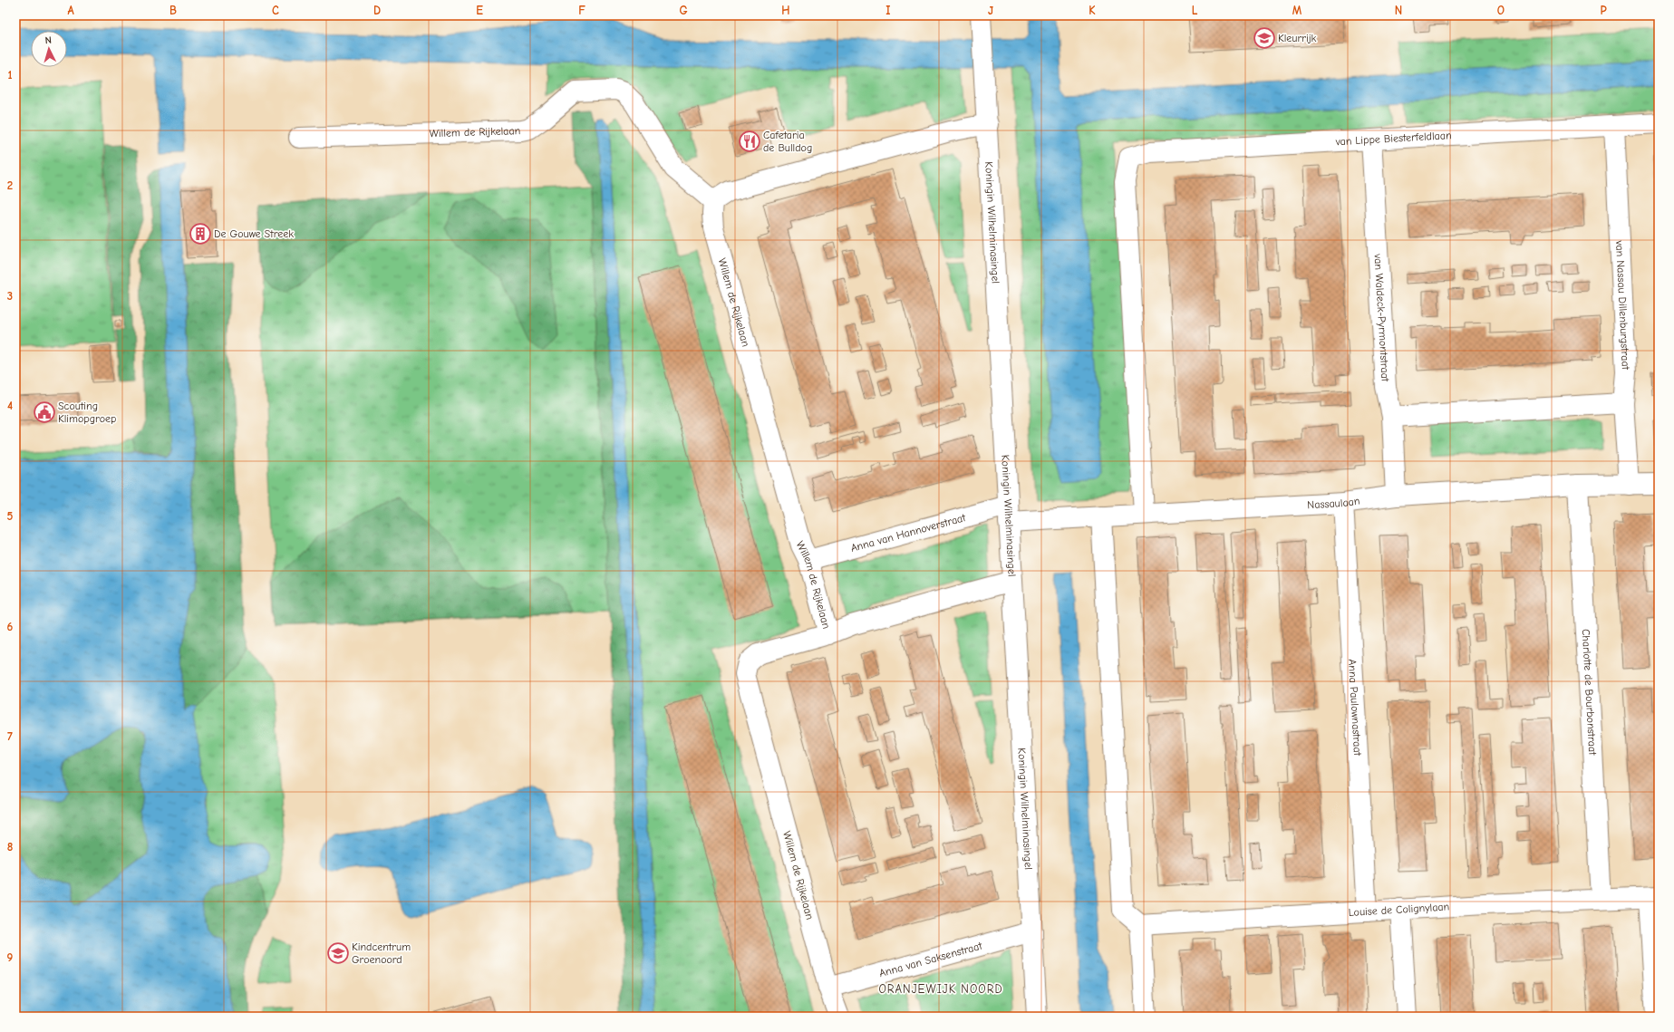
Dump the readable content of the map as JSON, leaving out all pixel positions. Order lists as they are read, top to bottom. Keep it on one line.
{"streets":{"street":["Willem de Rijkelaan","van Lippe Biesterfeldlaan","Koningin Wilhelminasingel","van Nassau Dillenburgstraat","van Waldeck-Pyrmontstraat","Nassaulaan","Anna van Hannoverstraat","Charlotte de Bourbonstraat","Anna Paulownastraat","Louise de Colignylaan","Anna van Saksenstraat"]},"crossings":[["Willem de Rijkelaan","Anna van Hannoverstraat"],["Willem de Rijkelaan","Anna van Saksenstraat"],["van Lippe Biesterfeldlaan","van Nassau Dillenburgstraat"],["van Lippe Biesterfeldlaan","van Waldeck-Pyrmontstraat"],["van Lippe Biesterfeldlaan","Nassaulaan"],["Koningin Wilhelminasingel","Nassaulaan"],["Koningin Wilhelminasingel","Anna van Hannoverstraat"],["Koningin Wilhelminasingel","Anna van Saksenstraat"],["van Nassau Dillenburgstraat","Nassaulaan"],["van Waldeck-Pyrmontstraat","Nassaulaan"],["Nassaulaan","Anna van Hannoverstraat"],["Nassaulaan","Charlotte de Bourbonstraat"],["Nassaulaan","Anna Paulownastraat"],["Charlotte de Bourbonstraat","Louise de Colignylaan"],["Anna Paulownastraat","Louise de Colignylaan"]],"districts":["ORANJEWIJK NOORD"],"places":{"school or university":["Kleurrijk","Kindcentrum Groenoord"],"restaurant":["Cafetaria de Bulldog"],"building":["De Gouwe Streek"],"public building":["Scouting Klimopgroep"]},"north":"top","grid":{"columns":["A","B","C","D","E","F","G","H","I","J","K","L","M","N","O","P"],"rows":["1","2","3","4","5","6","7","8","9"]}}
